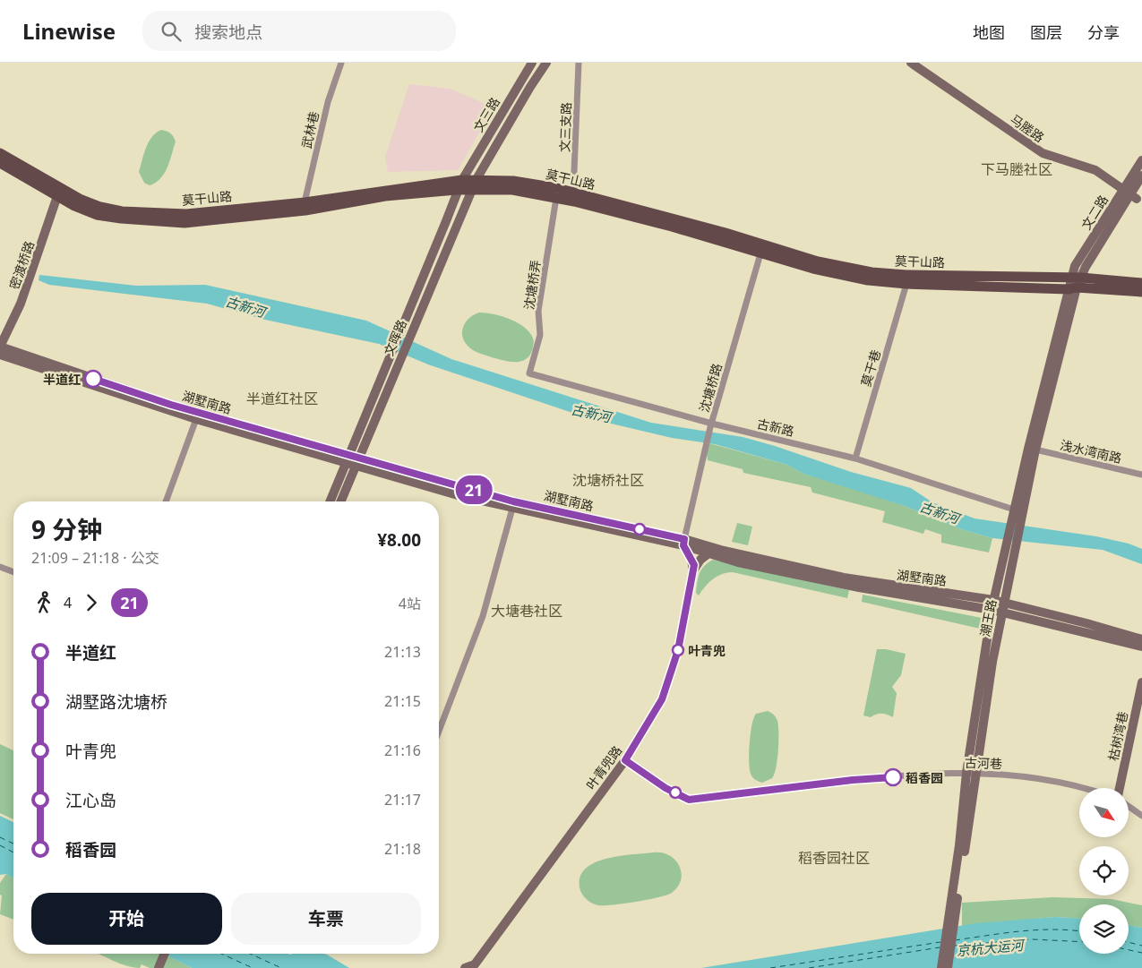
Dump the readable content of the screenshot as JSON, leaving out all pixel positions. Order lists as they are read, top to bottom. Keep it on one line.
{"streets":{"main road":["文三路","马塍路","莫干山路","文二路","密渡桥路","文晖路","湖墅南路","潮王路","枯树湾巷","叶青兜路"],"street":["文三支路","武林巷","沈塘桥弄","莫干巷","沈塘桥路","古新路","浅水湾南路","古河巷"]},"crossings":[["文三路","莫干山路"],["文三路","文晖路"],["文三支路","莫干山路"],["马塍路","文二路"],["武林巷","莫干山路"],["莫干山路","文二路"],["莫干山路","密渡桥路"],["莫干山路","沈塘桥弄"],["莫干山路","文晖路"],["莫干山路","莫干巷"],["莫干山路","沈塘桥路"],["莫干山路","潮王路"],["文二路","潮王路"],["密渡桥路","湖墅南路"],["沈塘桥弄","古新路"],["文晖路","湖墅南路"],["莫干巷","古新路"],["沈塘桥路","湖墅南路"],["沈塘桥路","古新路"],["湖墅南路","潮王路"],["古新路","潮王路"],["浅水湾南路","潮王路"],["潮王路","古河巷"],["古河巷","叶青兜路"]],"districts":["下马塍社区","半道红社区","沈塘桥社区","大塘巷社区","稻香园社区"],"water":["古新河","京杭大运河"],"places":["半道红","叶青兜","稻香园"],"lines":["bus line 21"],"north":"bottom right","page":{"header":"Linewise","search":"搜索地点","nav":["地图","图层","分享"],"on_map":"21","heading":["9 分钟","21:09 – 21:18 · 公交","¥8.00"],"legs":["4","21","4站"],"list":[{"name":"半道红","value":"21:13"},{"name":"湖墅路沈塘桥","value":"21:15"},{"name":"叶青兜","value":"21:16"},{"name":"江心岛","value":"21:17"},{"name":"稻香园","value":"21:18"}],"buttons":["开始","车票"]}}
